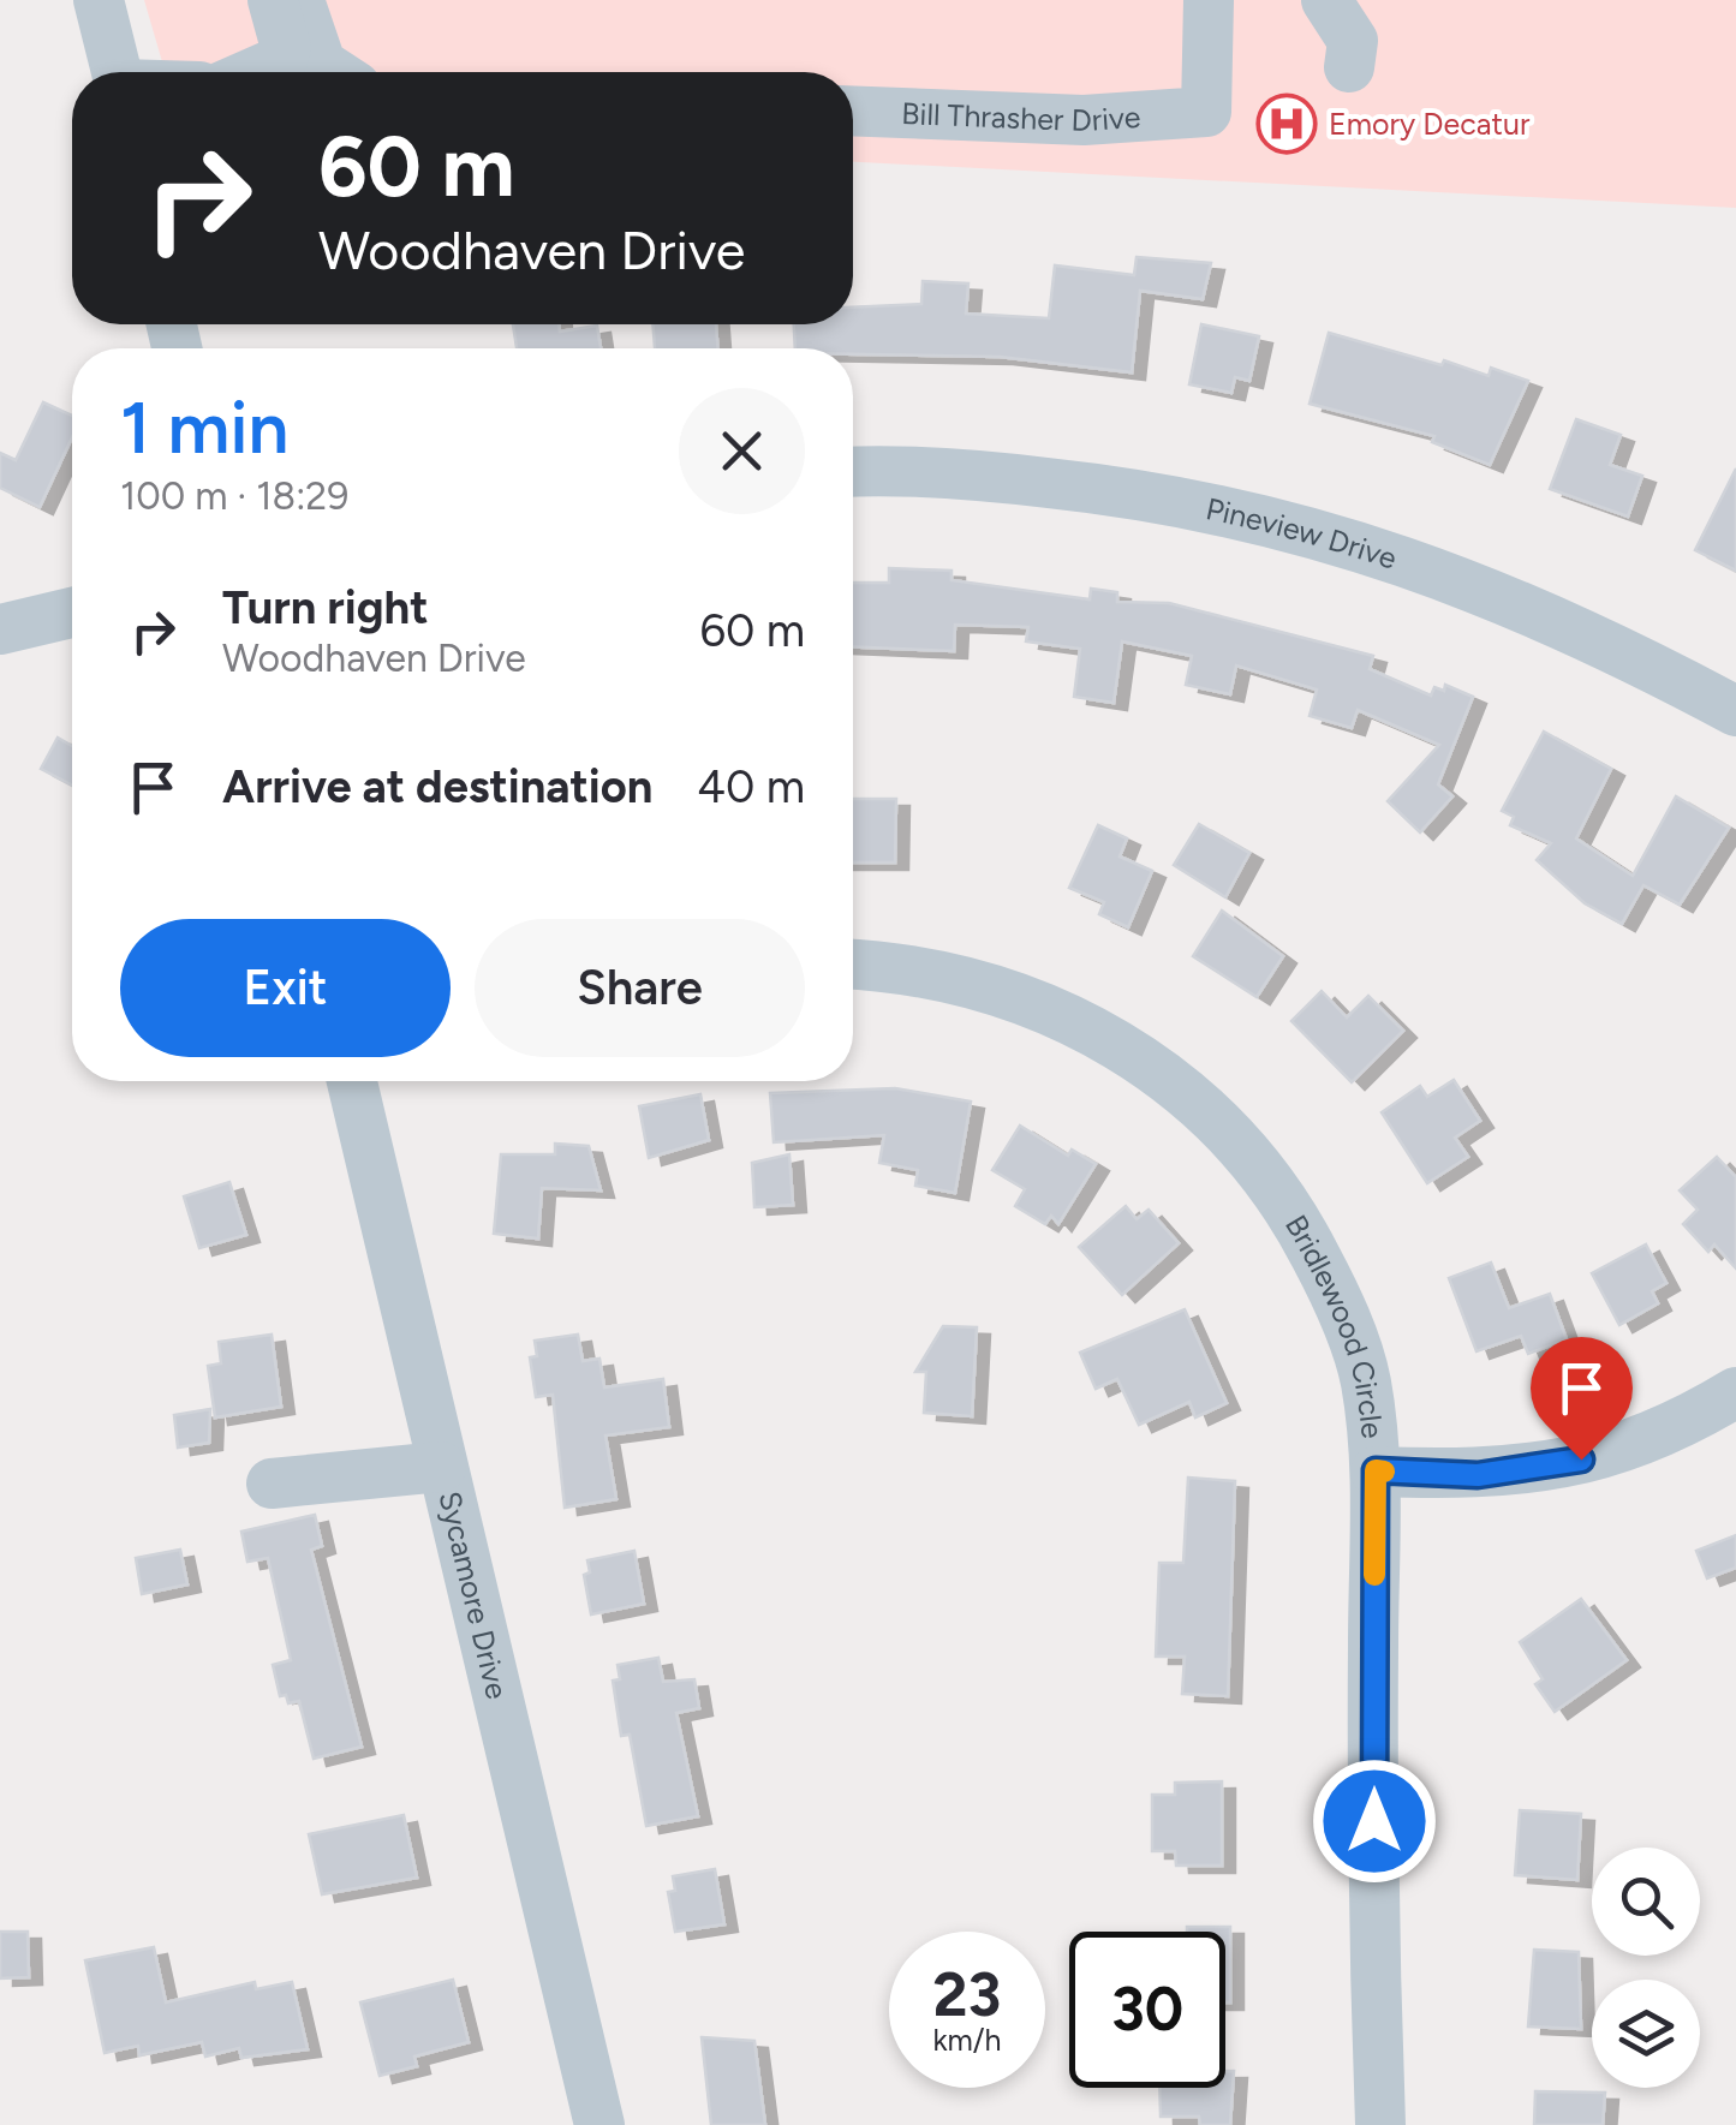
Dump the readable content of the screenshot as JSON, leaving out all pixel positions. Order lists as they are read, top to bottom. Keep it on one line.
{"streets":{"street":["Bill Thrasher Drive","Pineview Drive","Bridlewood Circle","Sycamore Drive"]},"places":{"hospital":["Emory Decatur"]},"page":{"turn":["60 m","Woodhaven Drive"],"heading":["1 min","100 m · 18:29"],"list":[{"name":"Turn right","note":"Woodhaven Drive","value":"60 m"},{"name":"Arrive at destination","value":"40 m"}],"buttons":["Exit","Share"],"speed":"23 km/h","limit":"30"}}
